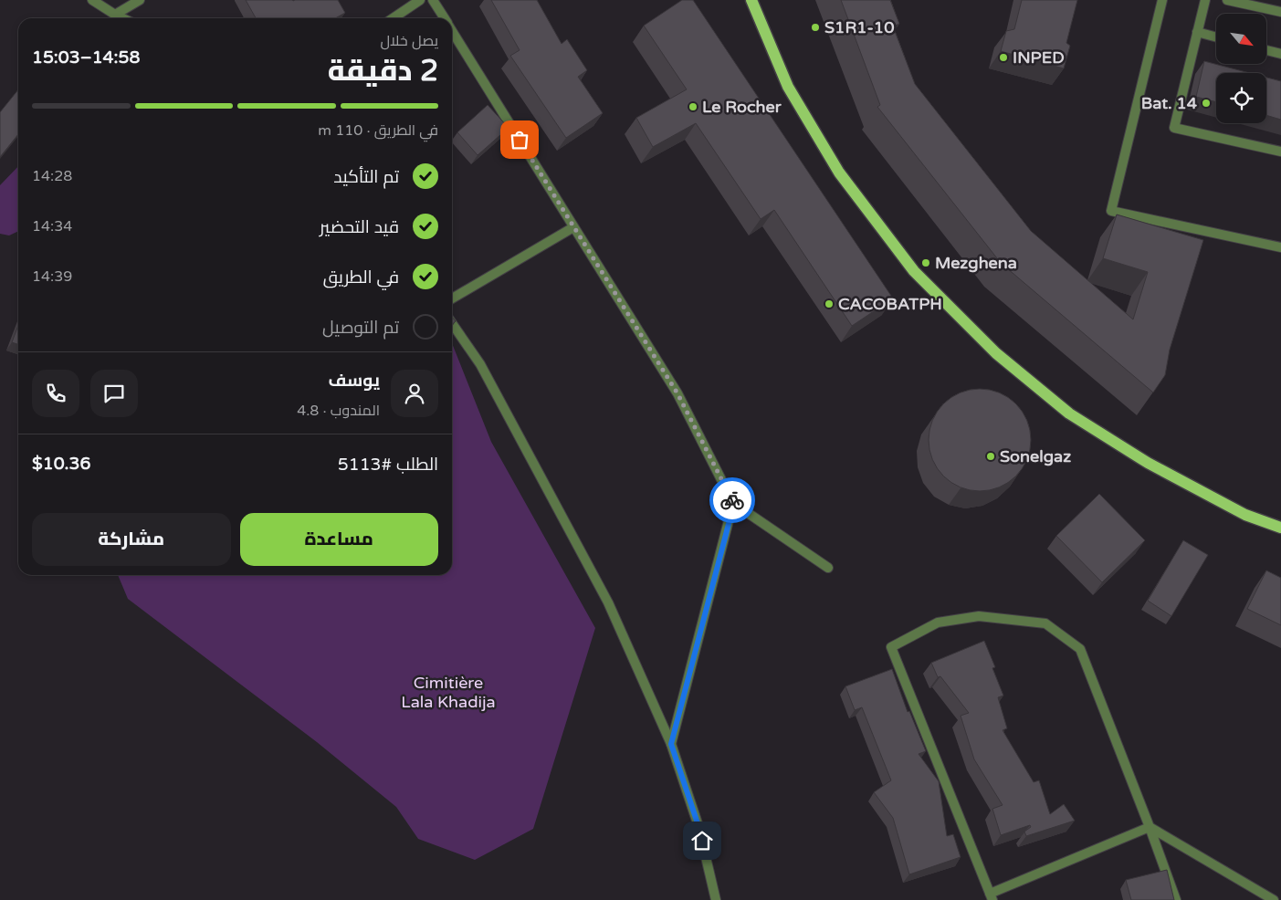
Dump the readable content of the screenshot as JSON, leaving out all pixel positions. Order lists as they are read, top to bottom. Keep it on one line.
{"parks":["Cimitière Lala Khadija"],"places":["S1R1-10","INPED","Bat. 14","Le Rocher","Mezghena","CACOBATPH","Sonelgaz"],"north":"bottom right","page":{"heading":["2 دقيقة","يصل خلال","14:58–15:03"],"panel":["يوسف","المندوب · 4.8","الطلب #5113","$10.36"],"bar":"في الطريق · 110 m","list":[["تم التأكيد","14:28"],["قيد التحضير","14:34"],["في الطريق","14:39"],"تم التوصيل"],"buttons":["مساعدة","مشاركة"]}}
